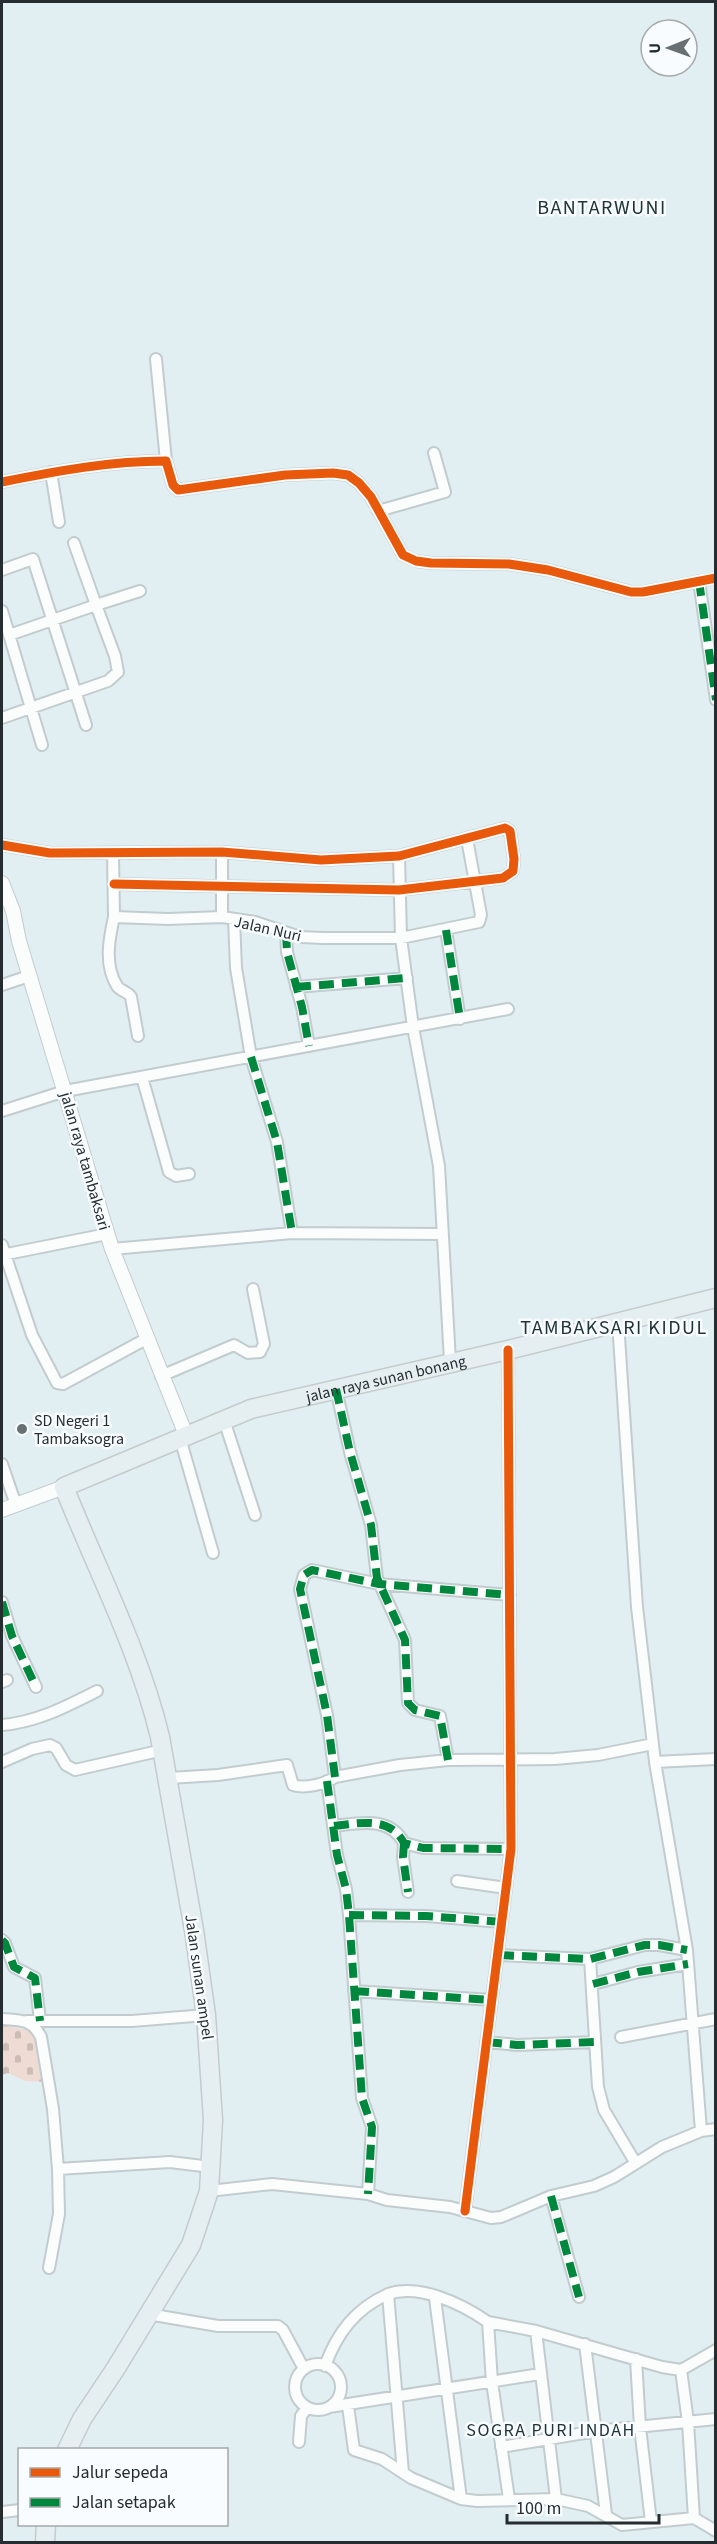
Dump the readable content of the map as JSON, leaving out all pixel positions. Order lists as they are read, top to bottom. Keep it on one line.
{"streets":{"main road":["jalan raya sunan bonang","Jalan sunan ampel"],"street":["Jalan Nuri","jalan raya tambaksari"]},"crossings":[["jalan raya tambaksari","jalan raya sunan bonang"],["jalan raya sunan bonang","Jalan sunan ampel"]],"districts":["BANTARWUNI","TAMBAKSARI KIDUL","SOGRA PURI INDAH"],"places":["SD Negeri 1 Tambaksogra"],"legend":["Jalur sepeda","Jalan setapak"],"scale_bar":"100 m","north":"left"}
